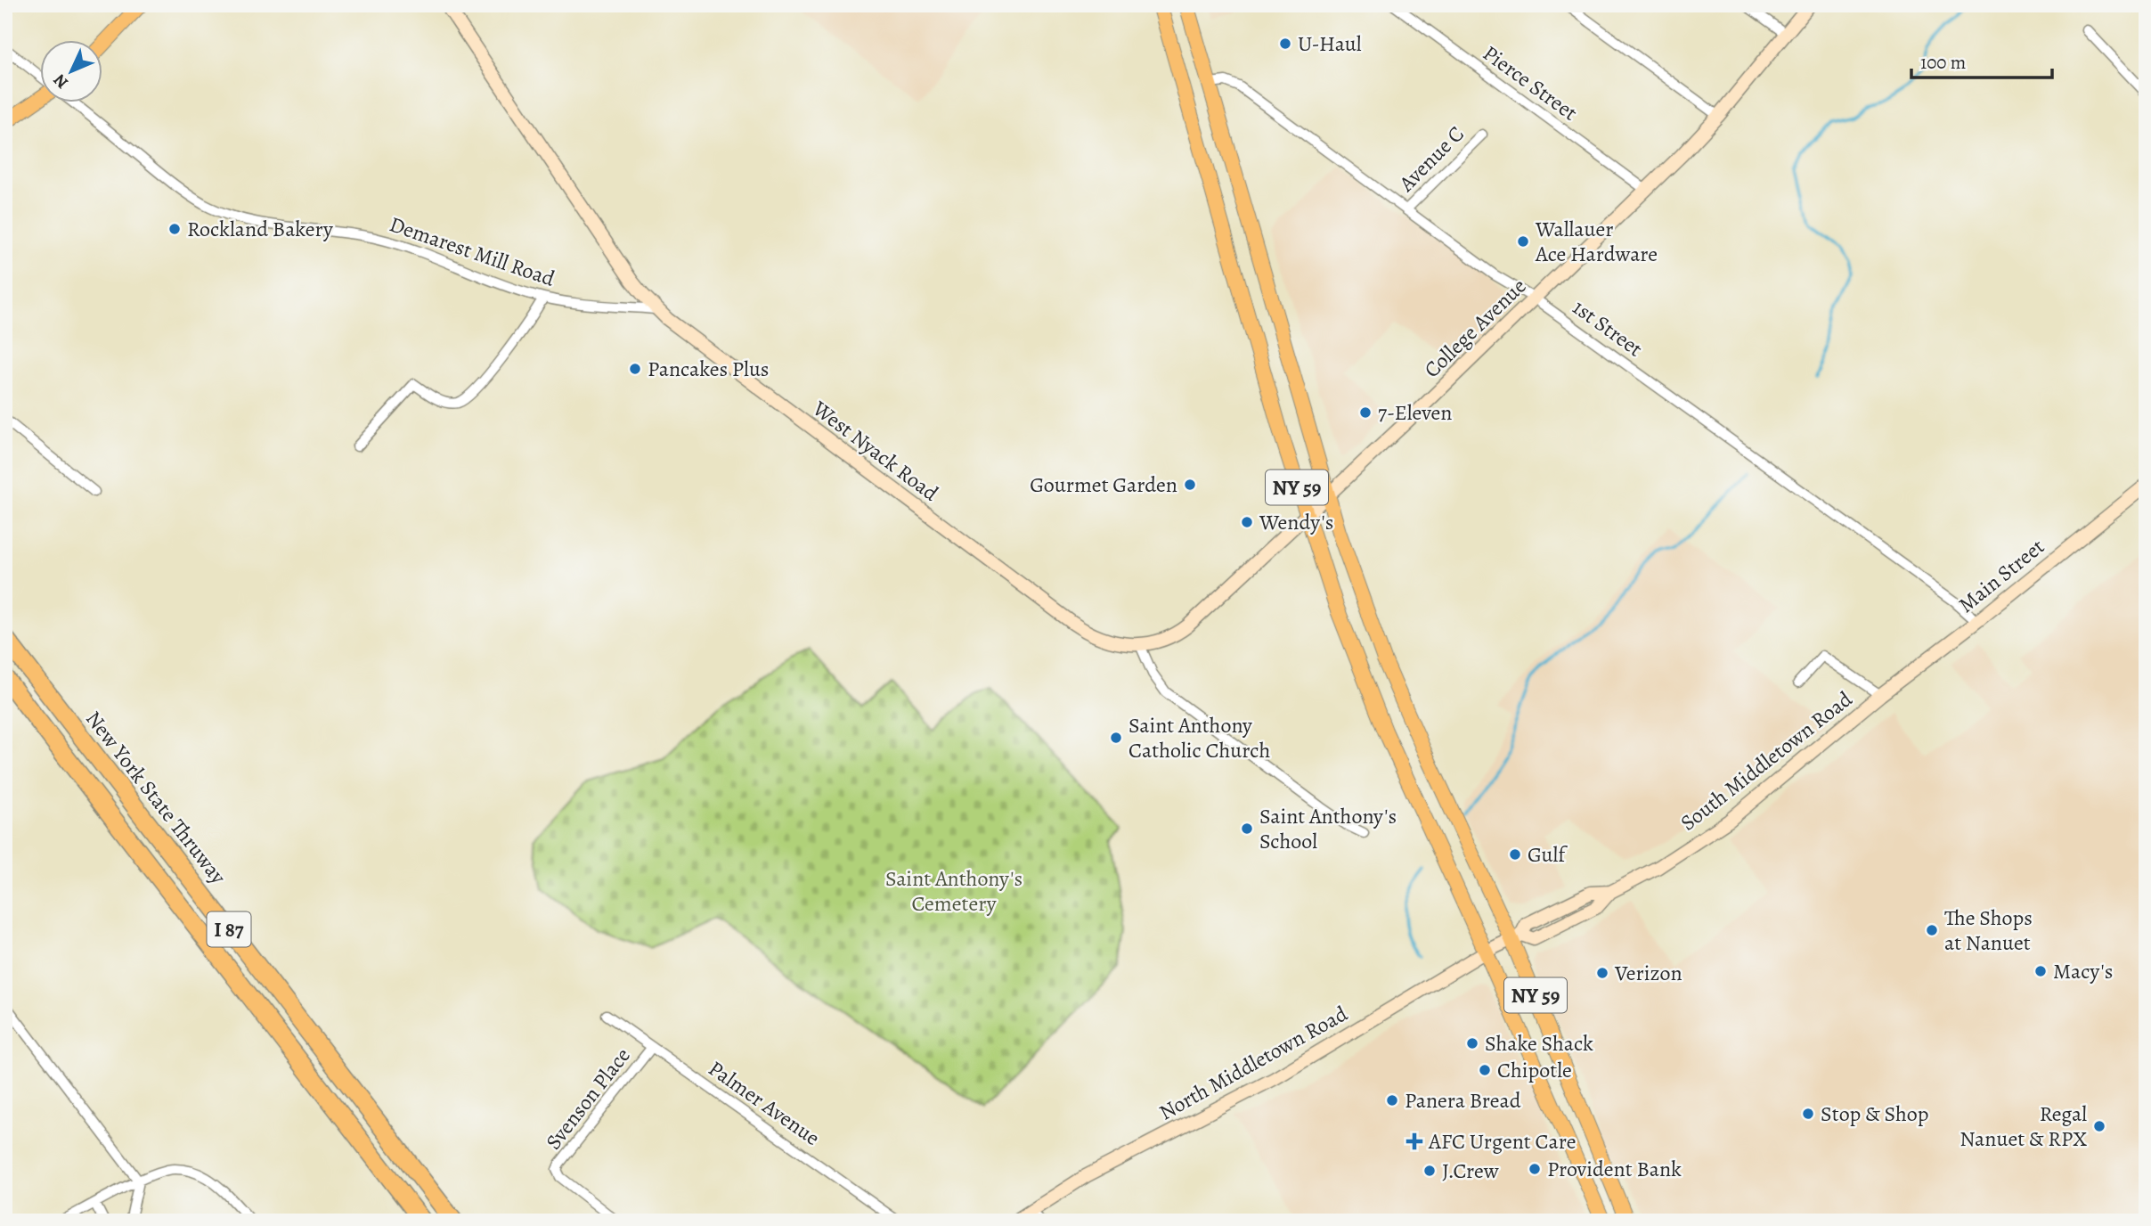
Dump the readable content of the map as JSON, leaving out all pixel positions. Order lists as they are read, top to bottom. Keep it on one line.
{"streets":{"highway":["New York State Thruway","I 87"],"main road":["NY 59"],"street":["Pierce Street","Avenue C","Demarest Mill Road","College Avenue","1st Street","West Nyack Road","Main Street","South Middletown Road","North Middletown Road","Svenson Place","Palmer Avenue"]},"crossings":[["Pierce Street","College Avenue"],["Avenue C","1st Street"],["Demarest Mill Road","West Nyack Road"],["College Avenue","1st Street"],["College Avenue","West Nyack Road"],["College Avenue","NY 59"],["1st Street","NY 59"],["1st Street","Main Street"],["NY 59","South Middletown Road"],["NY 59","North Middletown Road"],["Main Street","South Middletown Road"],["South Middletown Road","North Middletown Road"],["Svenson Place","Palmer Avenue"]],"parks":["Saint Anthony's Cemetery"],"places":{"other":["U-Haul","Rockland Bakery","Wallauer Ace Hardware","Pancakes Plus","7-Eleven","Gourmet Garden","Wendy's","Saint Anthony Catholic Church","Saint Anthony's School","Gulf","The Shops at Nanuet","Macy's","Verizon","Shake Shack","Chipotle","Panera Bread","Stop & Shop","Regal Nanuet & RPX","Provident Bank","J.Crew"],"health":["AFC Urgent Care"]},"scale_bar":"100 m","north":"bottom left"}
